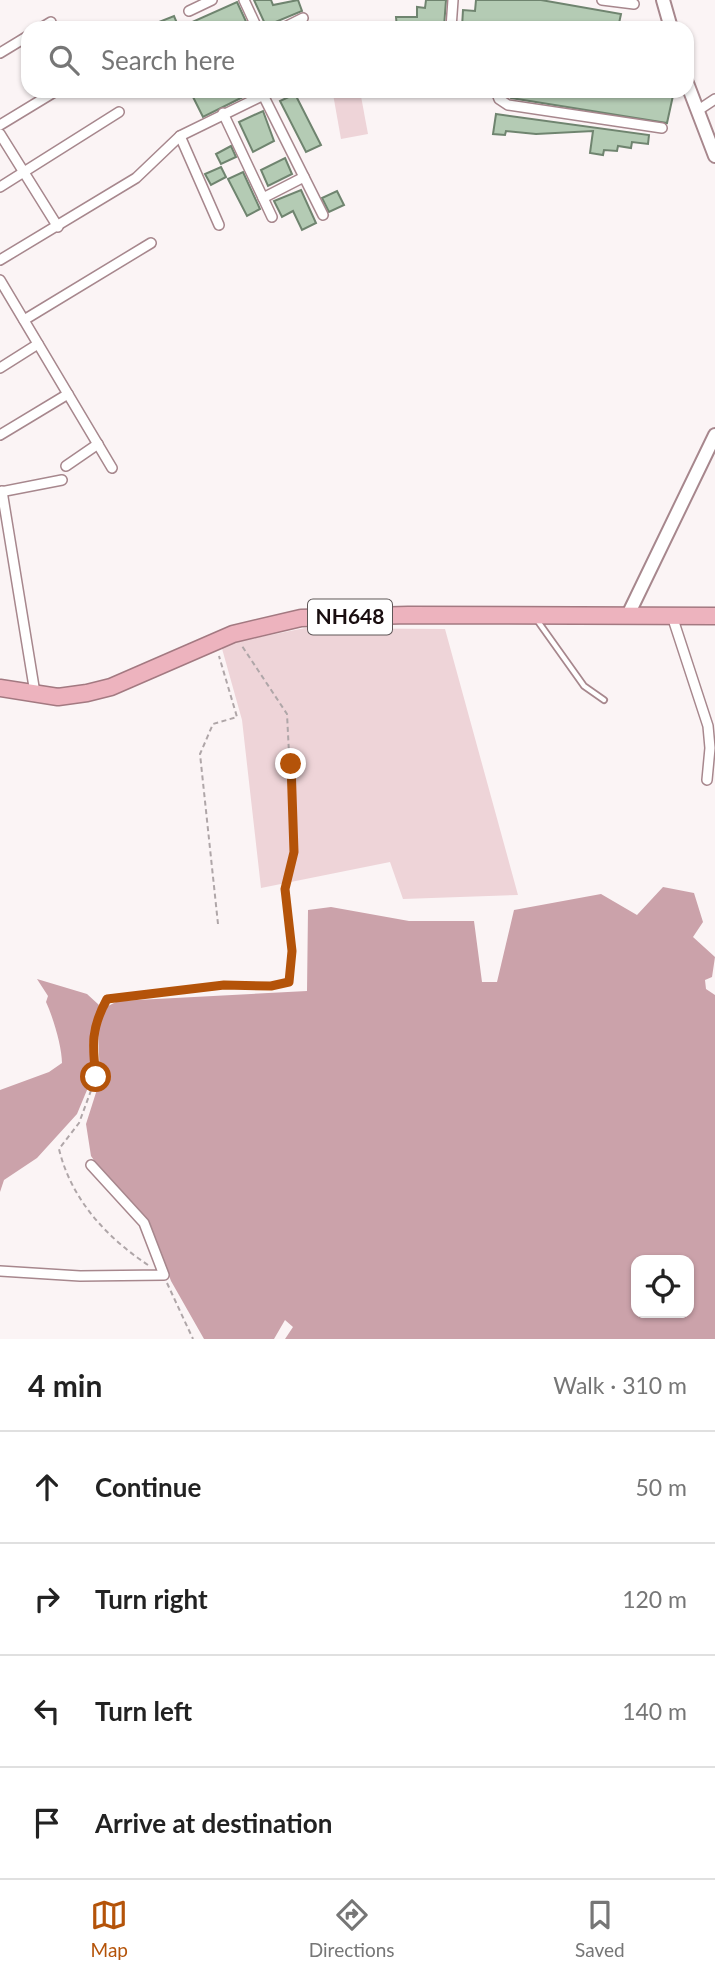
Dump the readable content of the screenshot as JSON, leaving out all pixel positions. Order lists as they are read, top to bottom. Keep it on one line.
{"streets":{"highway":["NH648"]},"page":{"search":"Search here","heading":["4 min","Walk · 310 m"],"list":[["Continue","50 m"],["Turn right","120 m"],["Turn left","140 m"],"Arrive at destination"],"nav":["Map","Directions","Saved"]}}
